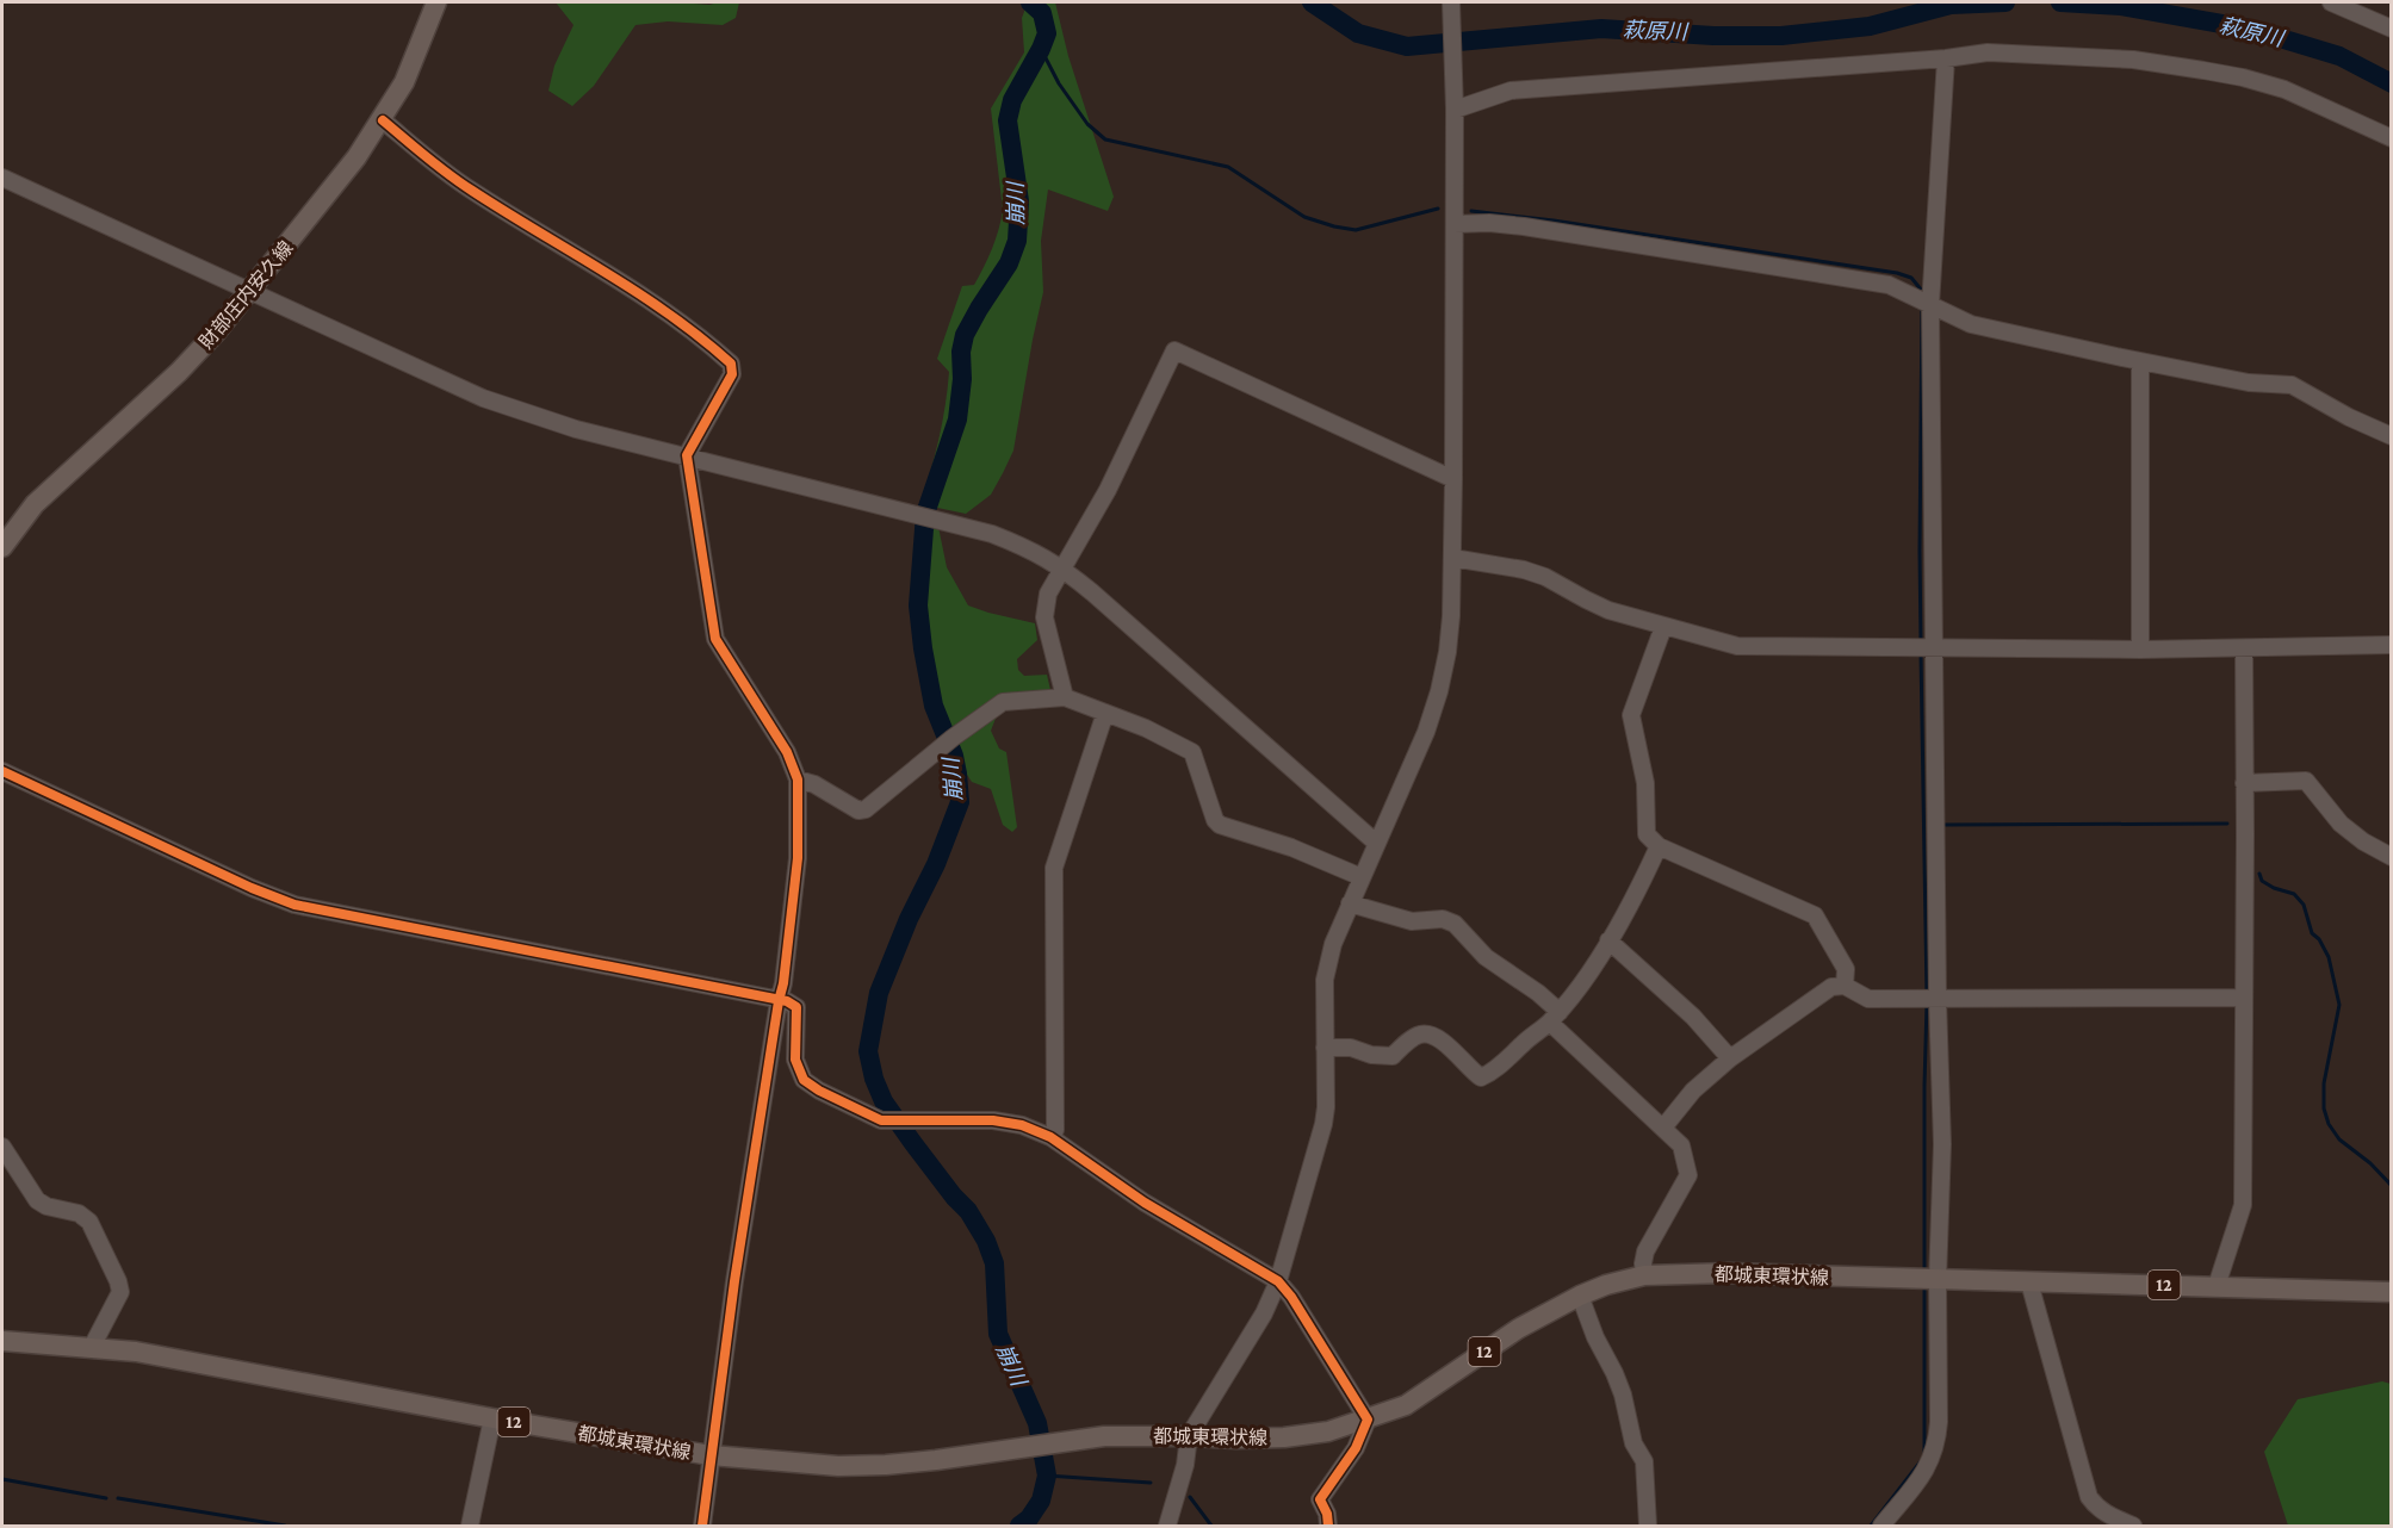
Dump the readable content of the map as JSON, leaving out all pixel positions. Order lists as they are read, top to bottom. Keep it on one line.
{"streets":{"main road":["財部庄内安久線","都城東環状線","12"]},"water":["萩原川","崩川"]}
